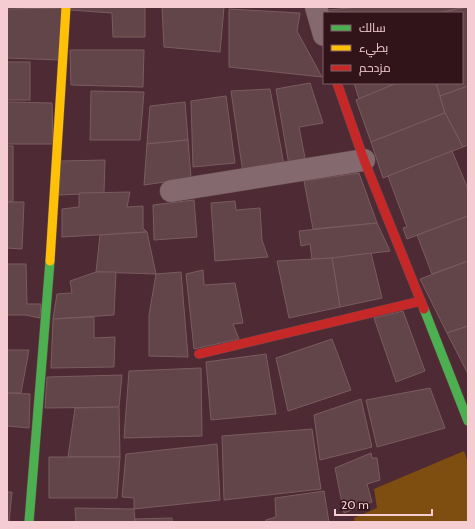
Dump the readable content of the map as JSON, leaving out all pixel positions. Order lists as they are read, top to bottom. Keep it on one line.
{"legend":["سالك","بطيء","مزدحم"],"scale_bar":"20 m"}
